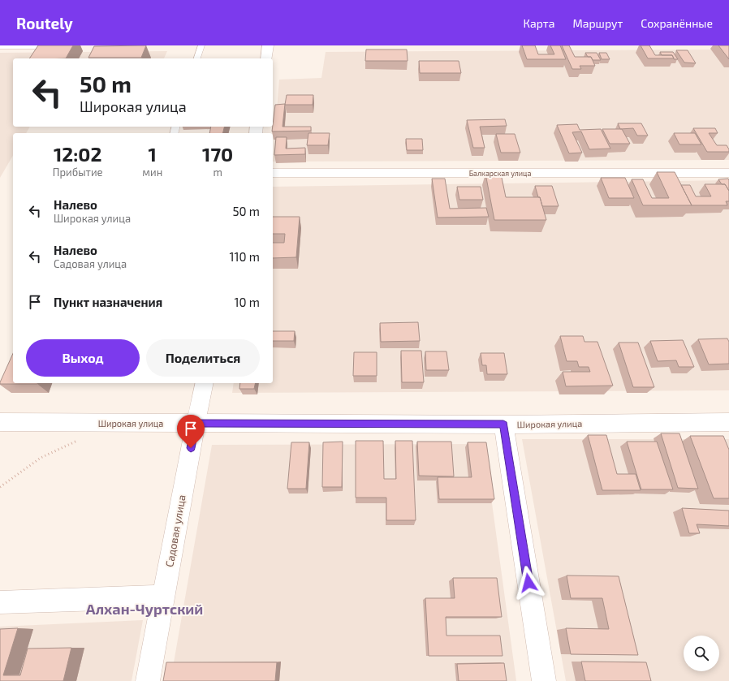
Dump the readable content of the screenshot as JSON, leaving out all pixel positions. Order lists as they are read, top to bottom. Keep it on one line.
{"streets":{"street":["Балкарская улица","Широкая улица","Садовая улица"]},"crossings":[["Широкая улица","Садовая улица"]],"districts":["Алхан-Чуртский"],"page":{"header":"Routely","nav":["Карта","Маршрут","Сохранённые"],"turn":["50 m","Широкая улица"],"eta":["12:02","Прибытие","1","мин","170","m"],"list":[{"name":"Налево","note":"Широкая улица","value":"50 m"},{"name":"Налево","note":"Садовая улица","value":"110 m"},{"name":"Пункт назначения","value":"10 m"}],"buttons":["Выход","Поделиться"]}}
